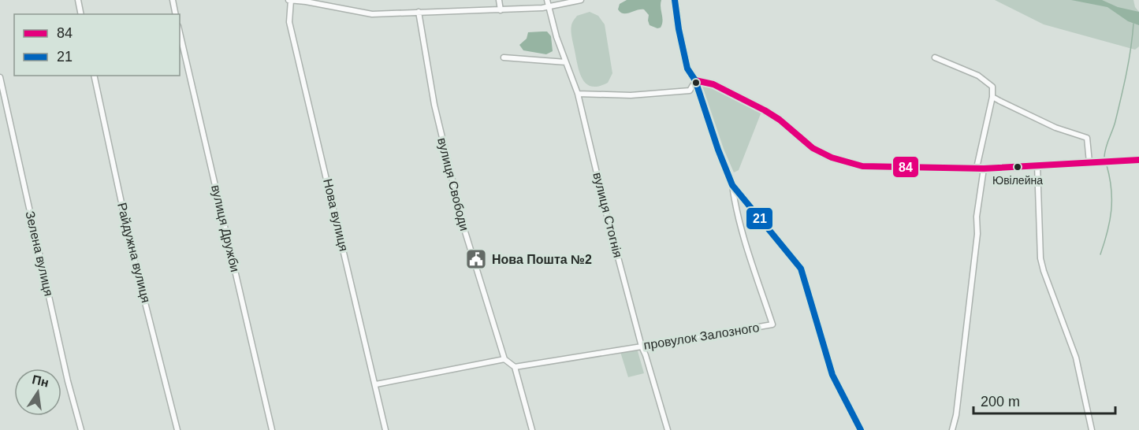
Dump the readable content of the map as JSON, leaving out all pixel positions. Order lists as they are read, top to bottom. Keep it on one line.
{"streets":{"street":["вулиця Свободи","Нова вулиця","вулиця Стогнія","вулиця Дружби","Райдужна вулиця","Зелена вулиця","провулок Залозного"]},"crossings":[["вулиця Стогнія","провулок Залозного"]],"places":{"other":["Ювілейна"],"public building":["Нова Пошта №2"]},"lines":["transit line 21","transit line 84"],"legend":["84","21"],"scale_bar":"200 m","north":"top"}
